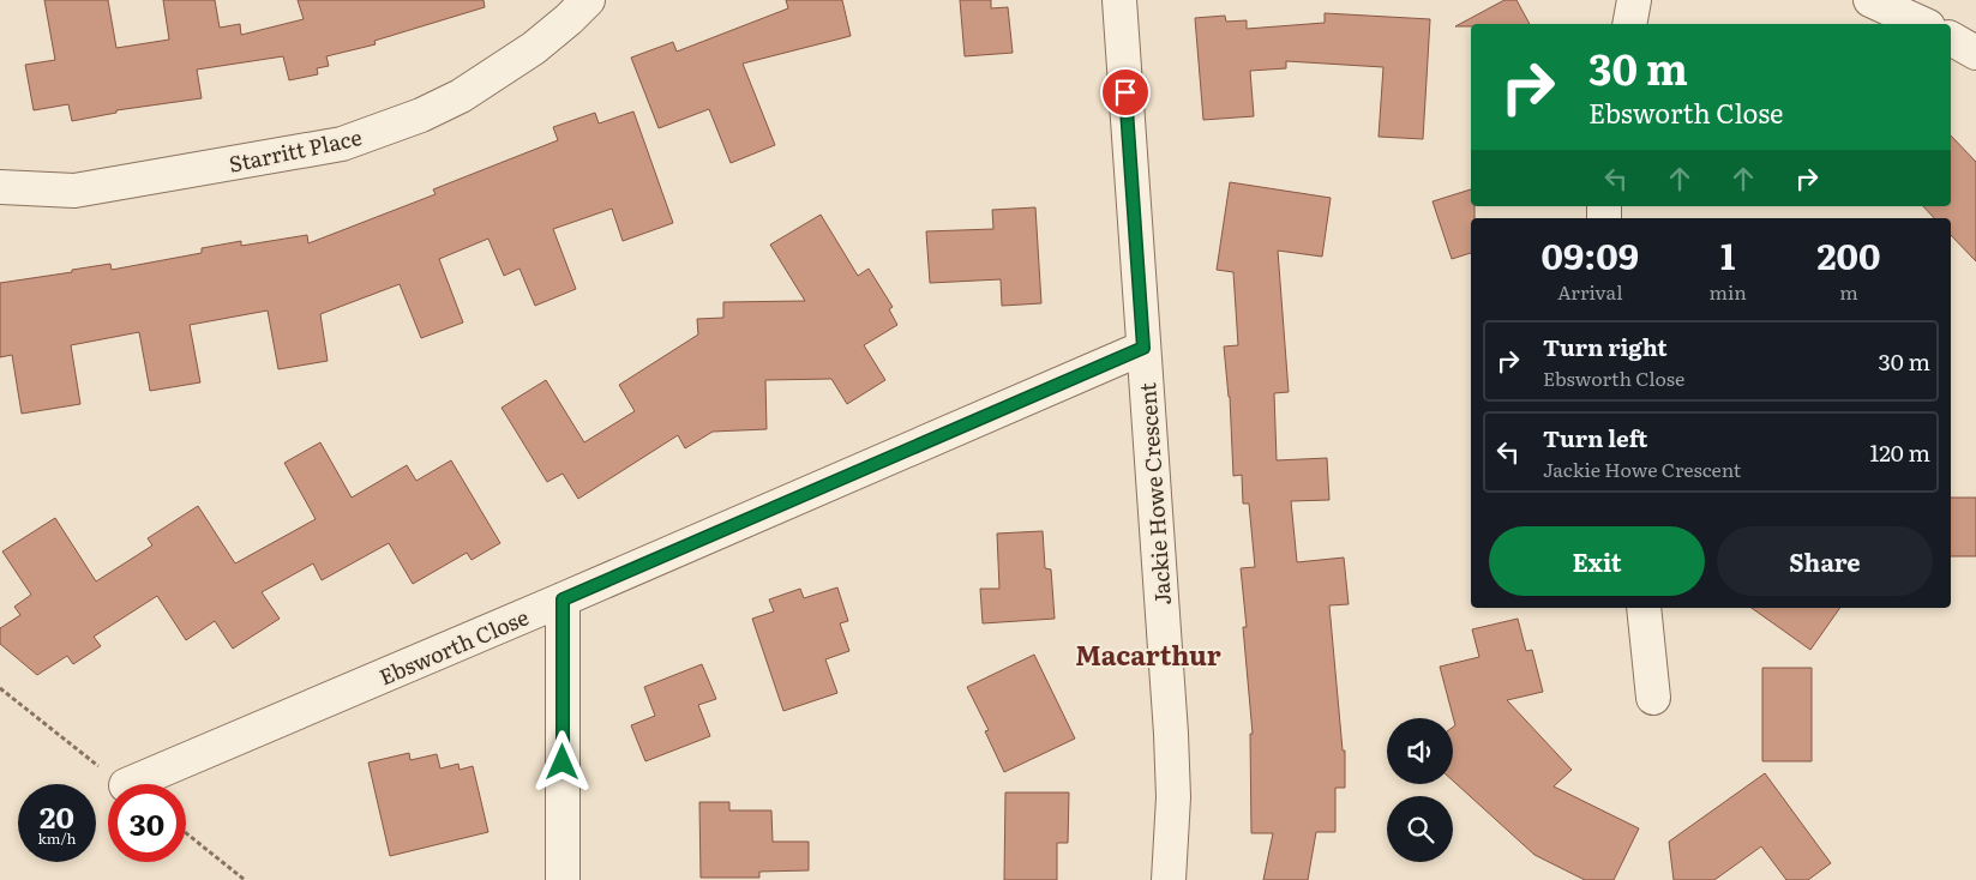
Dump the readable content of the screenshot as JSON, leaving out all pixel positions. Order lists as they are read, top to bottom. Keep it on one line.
{"streets":{"street":["Starritt Place","Jackie Howe Crescent","Ebsworth Close"]},"crossings":[["Jackie Howe Crescent","Ebsworth Close"]],"districts":["Macarthur"],"page":{"turn":["30 m","Ebsworth Close"],"eta":["09:09","Arrival","1","min","200","m"],"list":[{"name":"Turn right","note":"Ebsworth Close","value":"30 m"},{"name":"Turn left","note":"Jackie Howe Crescent","value":"120 m"}],"buttons":["Exit","Share"],"speed":"20 km/h","limit":"30"}}
